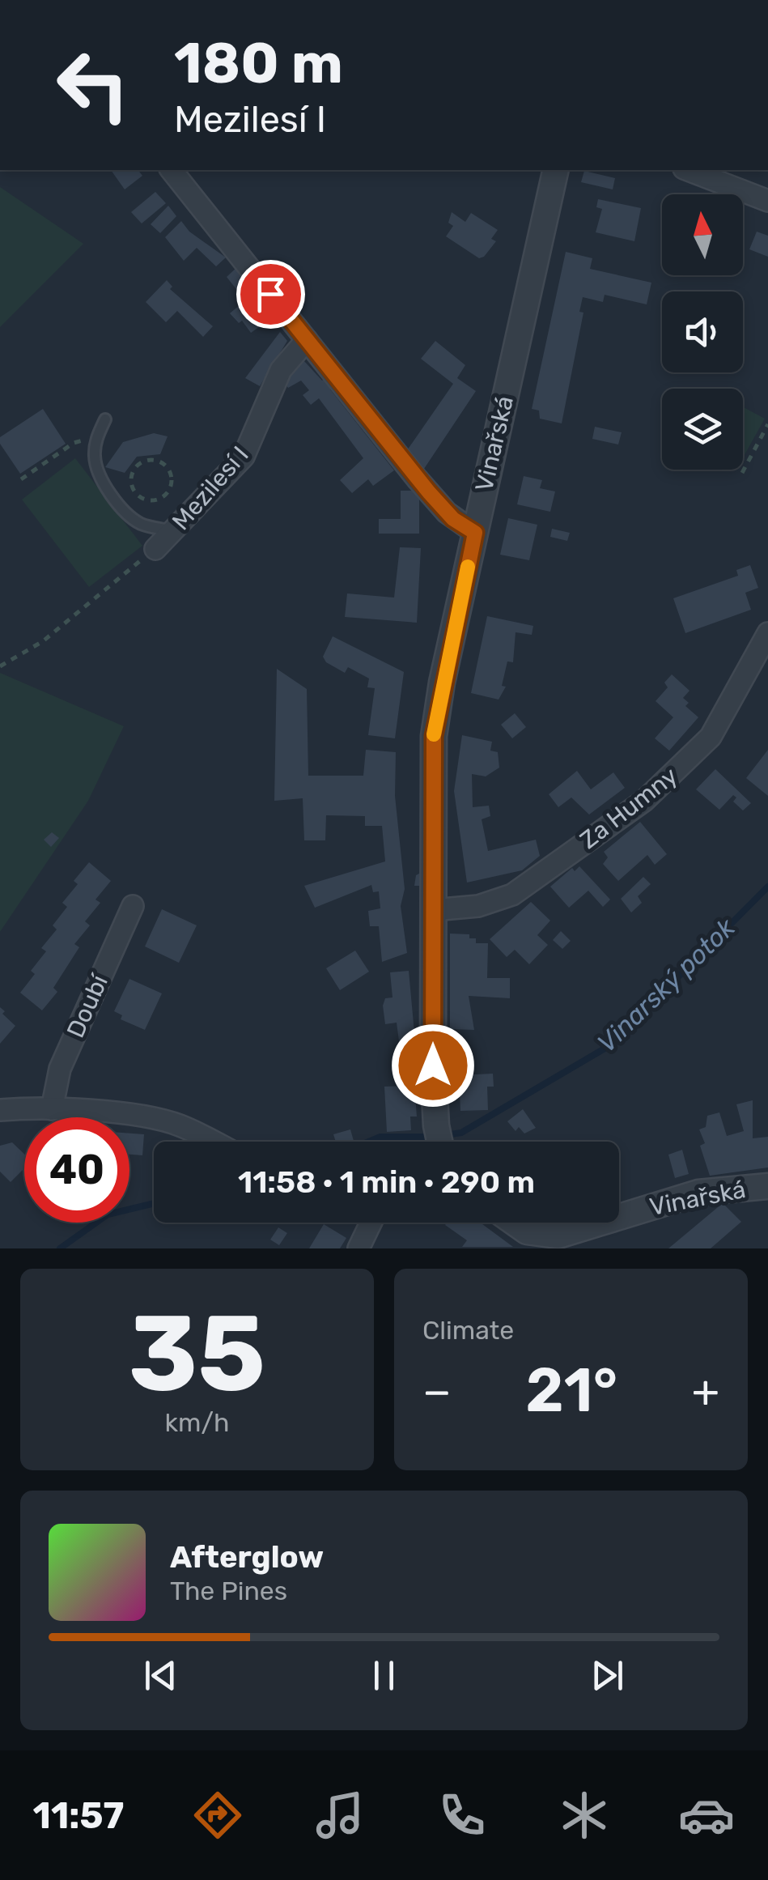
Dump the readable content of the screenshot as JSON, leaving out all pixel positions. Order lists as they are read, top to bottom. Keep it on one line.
{"streets":{"street":["Vinařská","Mezilesí I","Za Humny","Doubí"]},"crossings":[["Vinařská","Za Humny"]],"water":["Vinarský potok"],"north":"top","page":{"turn":["180 m","Mezilesí I"],"limit":"40","trip":"11:58 · 1 min · 290 m","tile":[["35","km/h"],"Climate"],"heat":["−","21°","+"],"song":["Afterglow","The Pines"],"tabs":"11:57"}}
